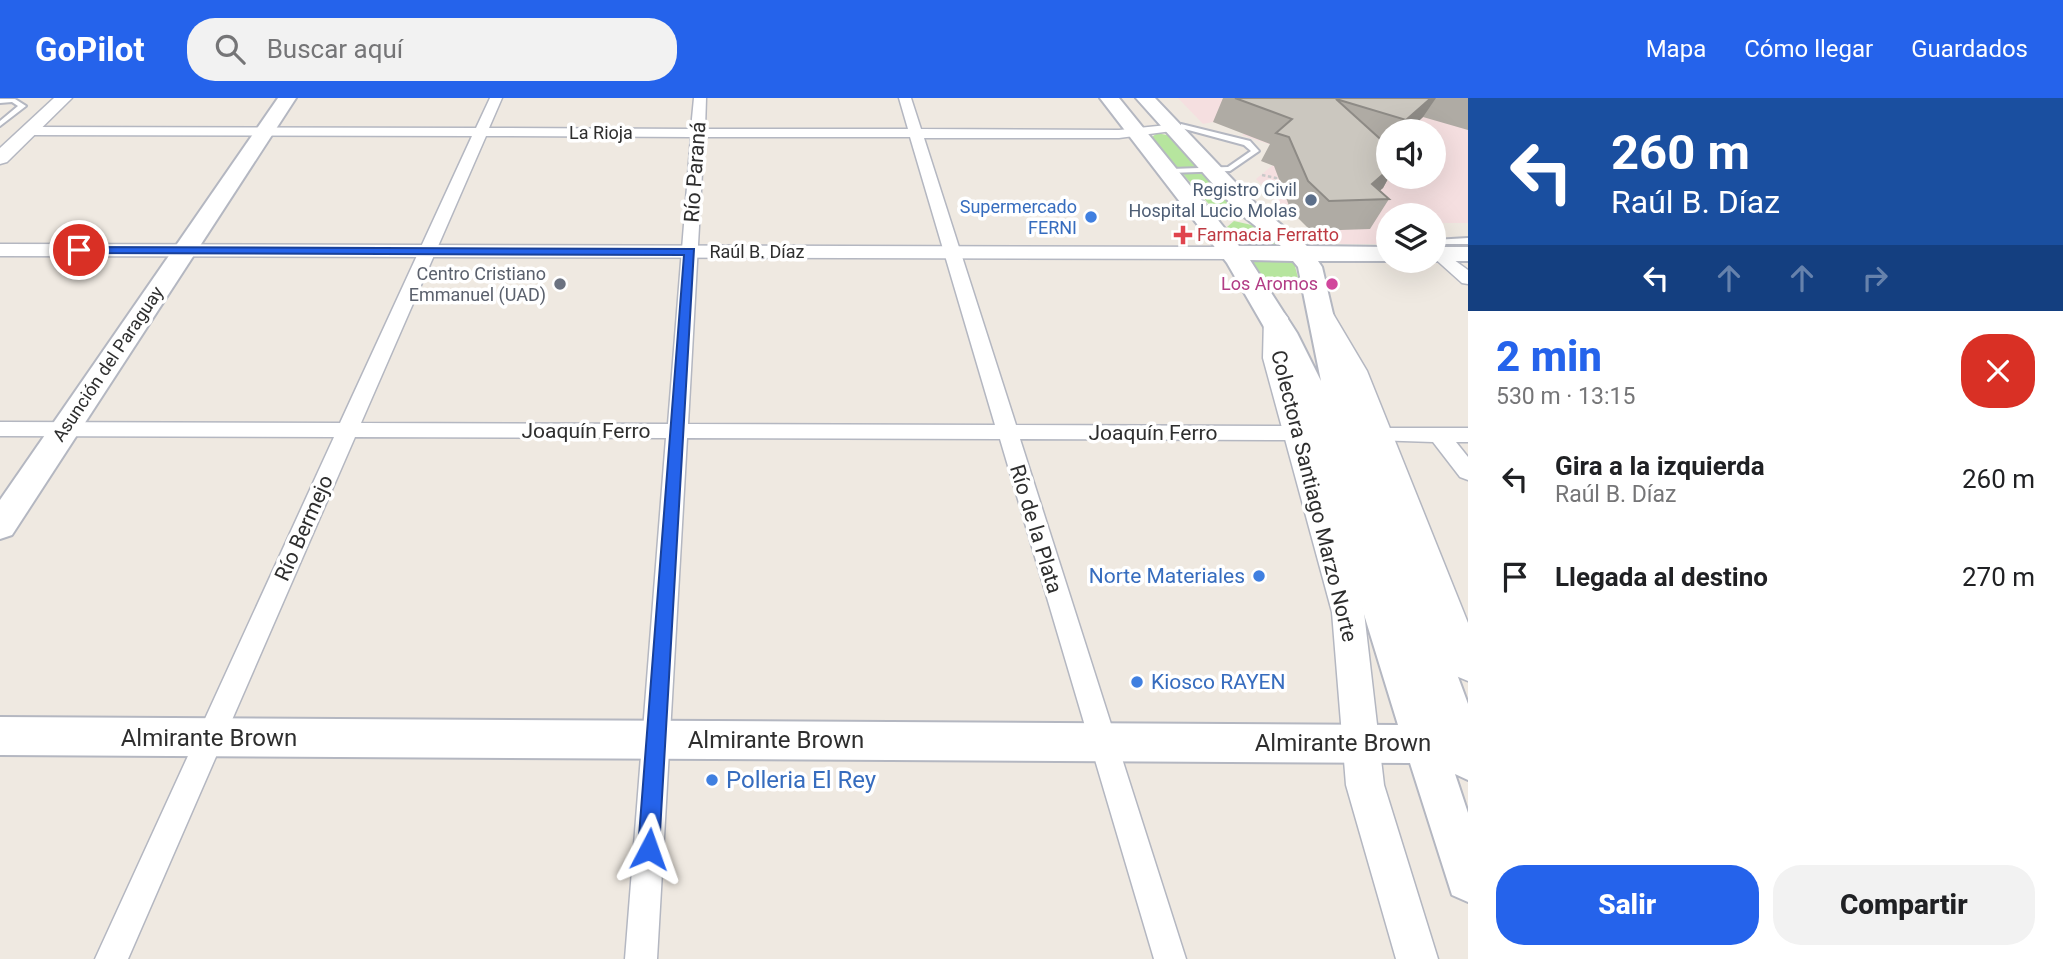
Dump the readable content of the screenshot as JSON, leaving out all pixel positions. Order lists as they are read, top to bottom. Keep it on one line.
{"streets":{"main road":["Raúl B. Díaz","Asunción del Paraguay","Almirante Brown"],"street":["La Rioja","Río Paraná","Joaquín Ferro","Colectora Santiago Marzo Norte","Río Bermejo","Río de la Plata"]},"crossings":[["La Rioja","Río Paraná"],["La Rioja","Asunción del Paraguay"],["La Rioja","Río Bermejo"],["La Rioja","Río de la Plata"],["Río Paraná","Raúl B. Díaz"],["Río Paraná","Joaquín Ferro"],["Río Paraná","Almirante Brown"],["Raúl B. Díaz","Asunción del Paraguay"],["Raúl B. Díaz","Río Bermejo"],["Raúl B. Díaz","Río de la Plata"],["Asunción del Paraguay","Joaquín Ferro"],["Joaquín Ferro","Colectora Santiago Marzo Norte"],["Joaquín Ferro","Río Bermejo"],["Joaquín Ferro","Río de la Plata"],["Colectora Santiago Marzo Norte","Almirante Brown"],["Río Bermejo","Almirante Brown"],["Río de la Plata","Almirante Brown"]],"places":{"other":["Registro Civil Hospital Lucio Molas","Supermercado FERNI","Centro Cristiano Emmanuel (UAD)","Los Aromos","Norte Materiales","Kiosco RAYEN","Polleria El Rey"],"health":["Farmacia Ferratto"]},"page":{"header":"GoPilot","search":"Buscar aquí","nav":["Mapa","Cómo llegar","Guardados"],"turn":["260 m","Raúl B. Díaz"],"heading":["2 min","530 m · 13:15"],"list":[{"name":"Gira a la izquierda","note":"Raúl B. Díaz","value":"260 m"},{"name":"Llegada al destino","value":"270 m"}],"buttons":["Salir","Compartir"]}}
